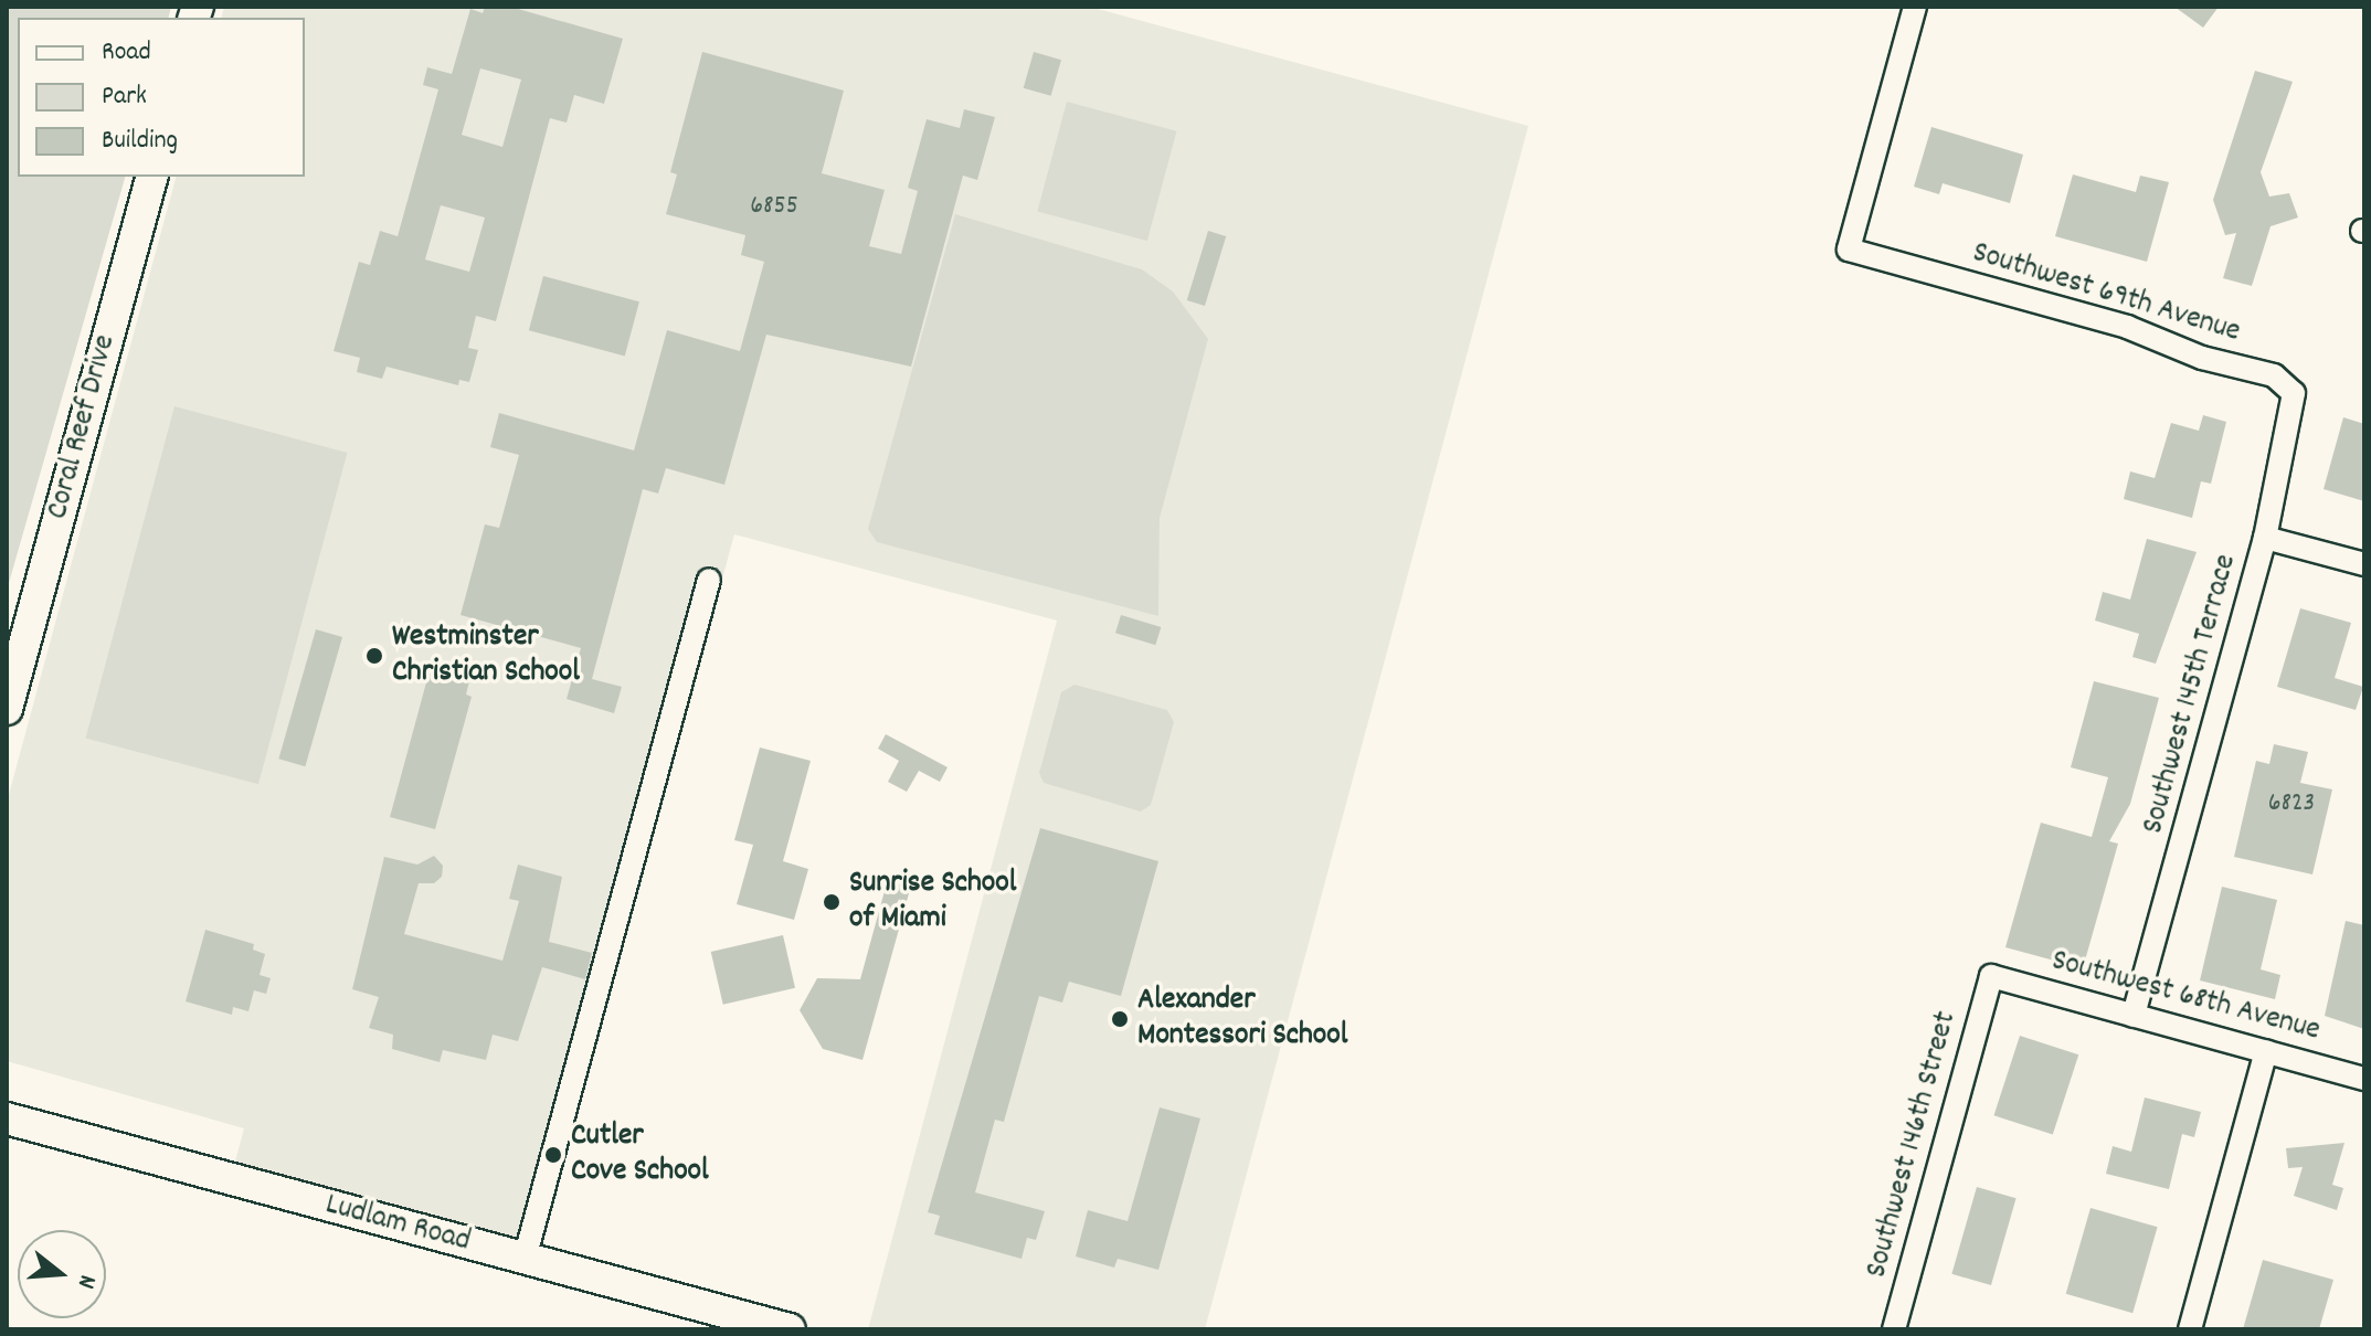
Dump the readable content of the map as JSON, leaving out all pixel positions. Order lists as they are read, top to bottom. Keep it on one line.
{"streets":{"street":["Southwest 69th Avenue","Coral Reef Drive","Southwest 145th Terrace","Southwest 68th Avenue","Southwest 146th Street","Ludlam Road"]},"crossings":[["Southwest 69th Avenue","Southwest 145th Terrace"],["Southwest 145th Terrace","Southwest 68th Avenue"],["Southwest 68th Avenue","Southwest 146th Street"]],"places":["Westminster Christian School","Sunrise School of Miami","Alexander Montessori School","Cutler Cove School"],"house_numbers":["6855","6823"],"legend":["Road","Park","Building"],"north":"right"}
